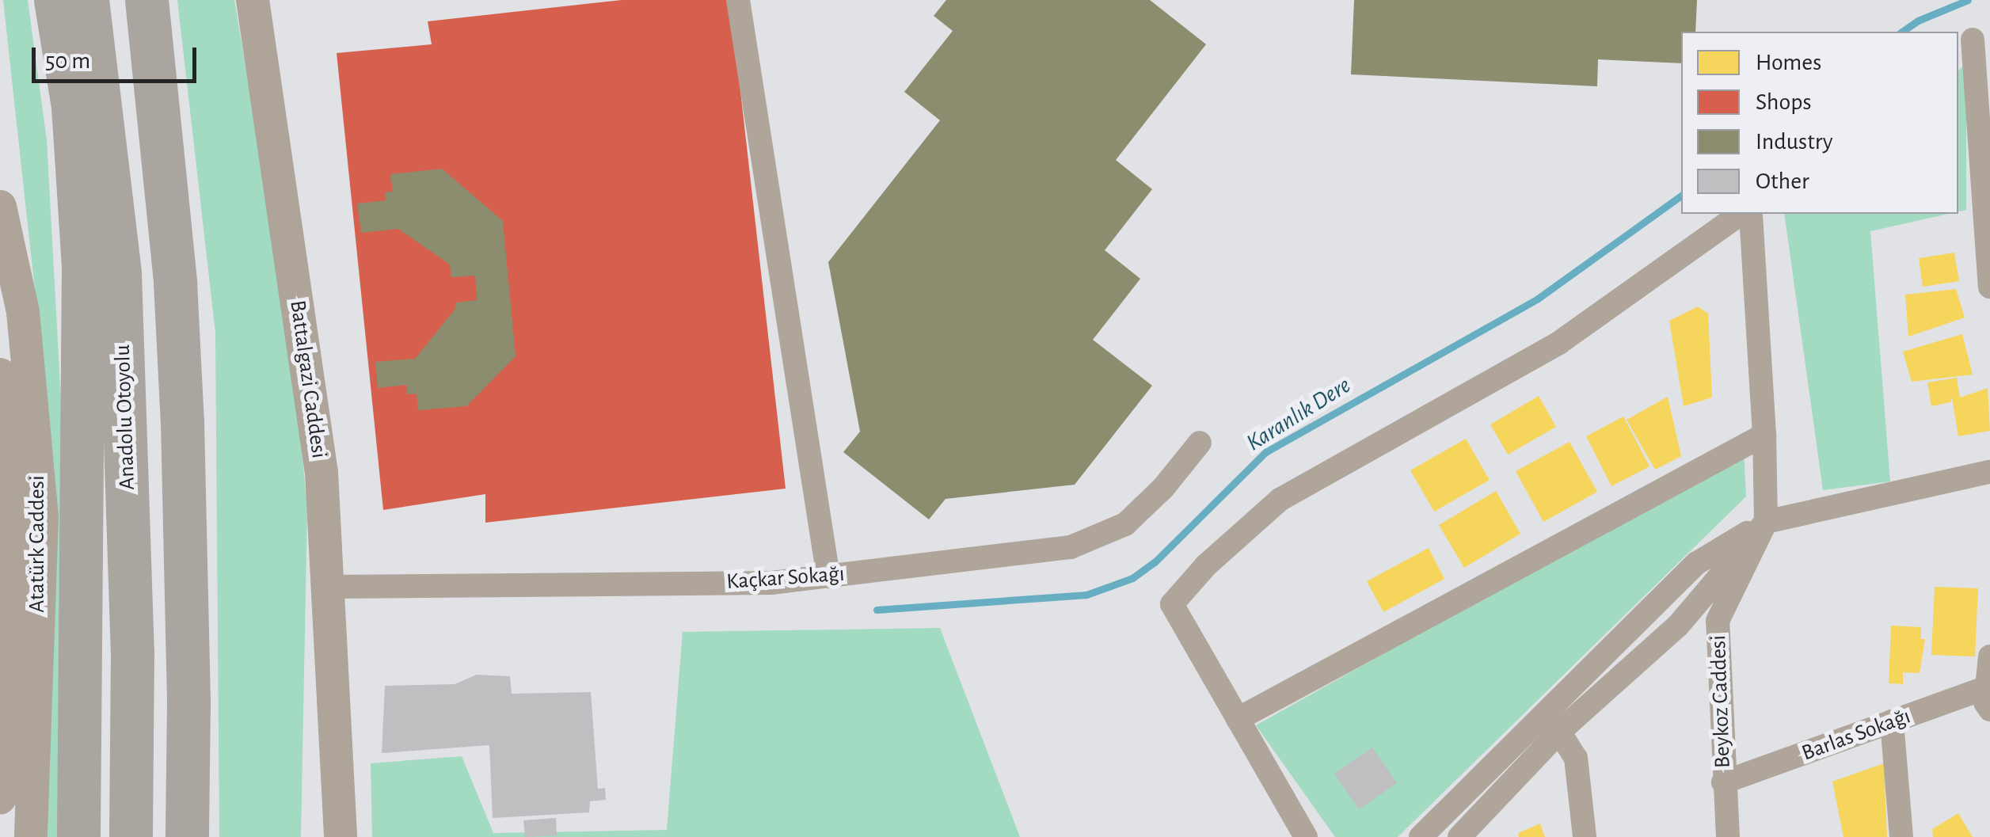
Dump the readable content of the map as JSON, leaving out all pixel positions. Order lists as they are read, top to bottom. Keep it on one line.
{"streets":{"highway":["Anadolu Otoyolu"],"main road":["Battalgazi Caddesi","Atatürk Caddesi"],"street":["Kaçkar Sokağı","Beykoz Caddesi","Barlas Sokağı"]},"crossings":[["Battalgazi Caddesi","Kaçkar Sokağı"],["Beykoz Caddesi","Barlas Sokağı"]],"water":["Karanlık Dere"],"legend":["Homes","Shops","Industry","Other"],"scale_bar":"50 m"}
